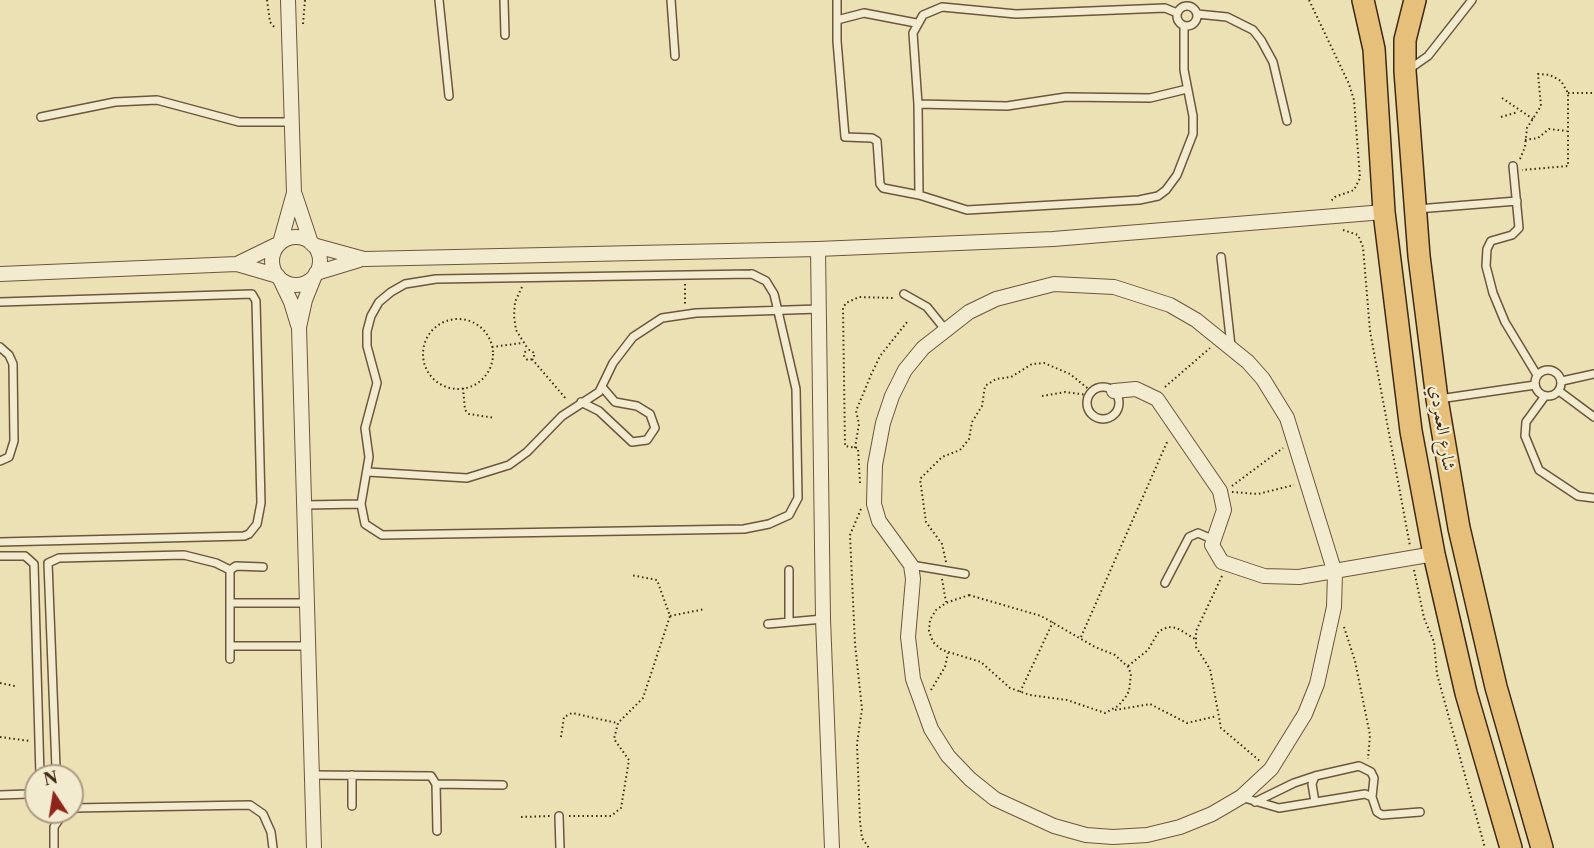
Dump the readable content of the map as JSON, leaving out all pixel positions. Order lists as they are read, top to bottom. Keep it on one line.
{"streets":{"main road":["شارع العمردي"]},"north":"top"}
